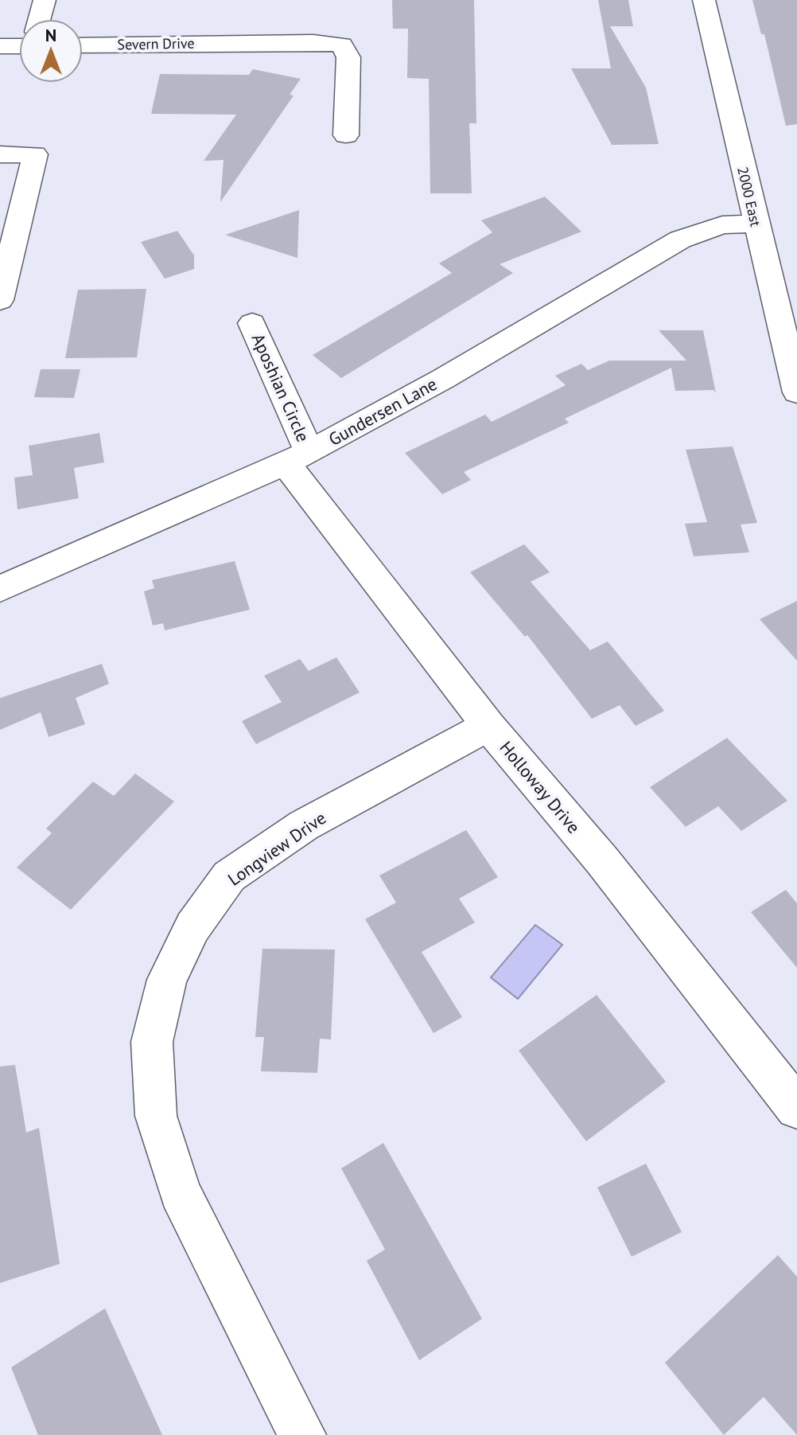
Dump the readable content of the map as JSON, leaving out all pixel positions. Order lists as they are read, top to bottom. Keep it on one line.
{"streets":{"street":["Severn Drive","2000 East","Aposhian Circle","Gundersen Lane","Holloway Drive","Longview Drive"]},"crossings":[["2000 East","Gundersen Lane"],["Aposhian Circle","Gundersen Lane"],["Aposhian Circle","Holloway Drive"],["Gundersen Lane","Holloway Drive"],["Holloway Drive","Longview Drive"]],"north":"top"}
